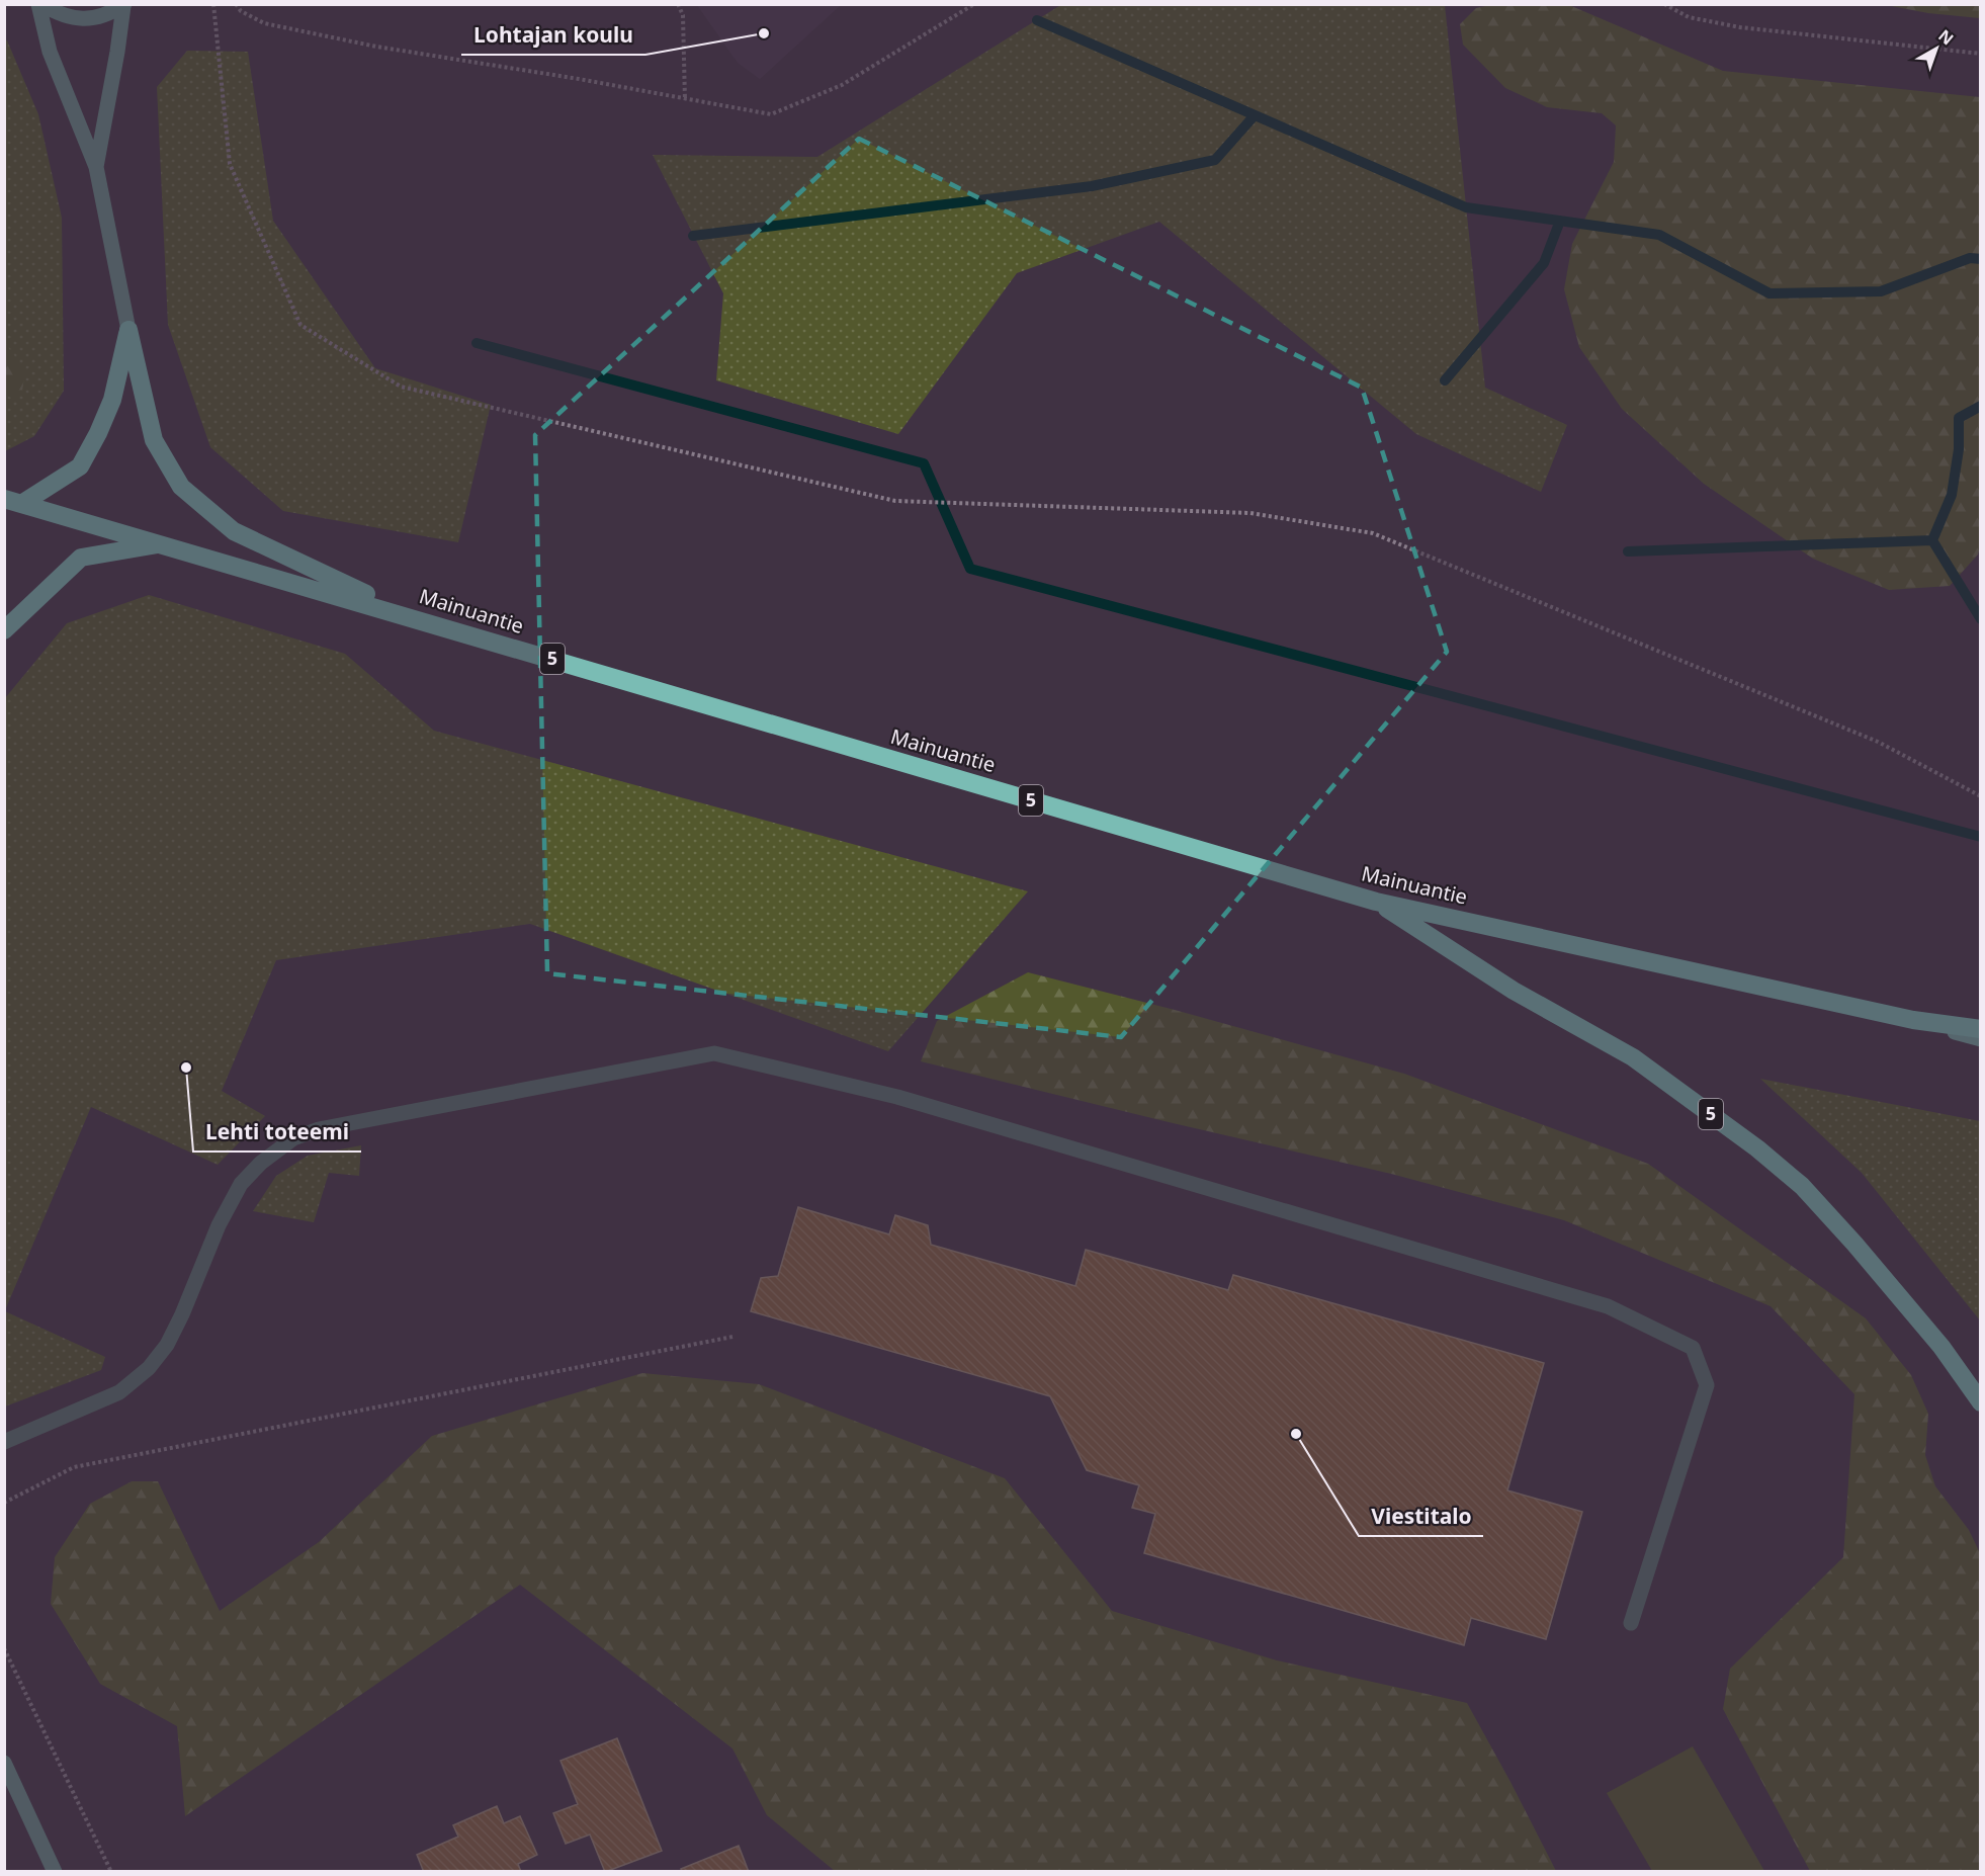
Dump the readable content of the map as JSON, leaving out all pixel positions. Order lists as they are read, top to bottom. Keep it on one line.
{"streets":{"highway":["Mainuantie","5"]},"crossings":[["Mainuantie","5"]],"places":["Lohtajan koulu","Lehti toteemi","Viestitalo"],"north":"top right"}
